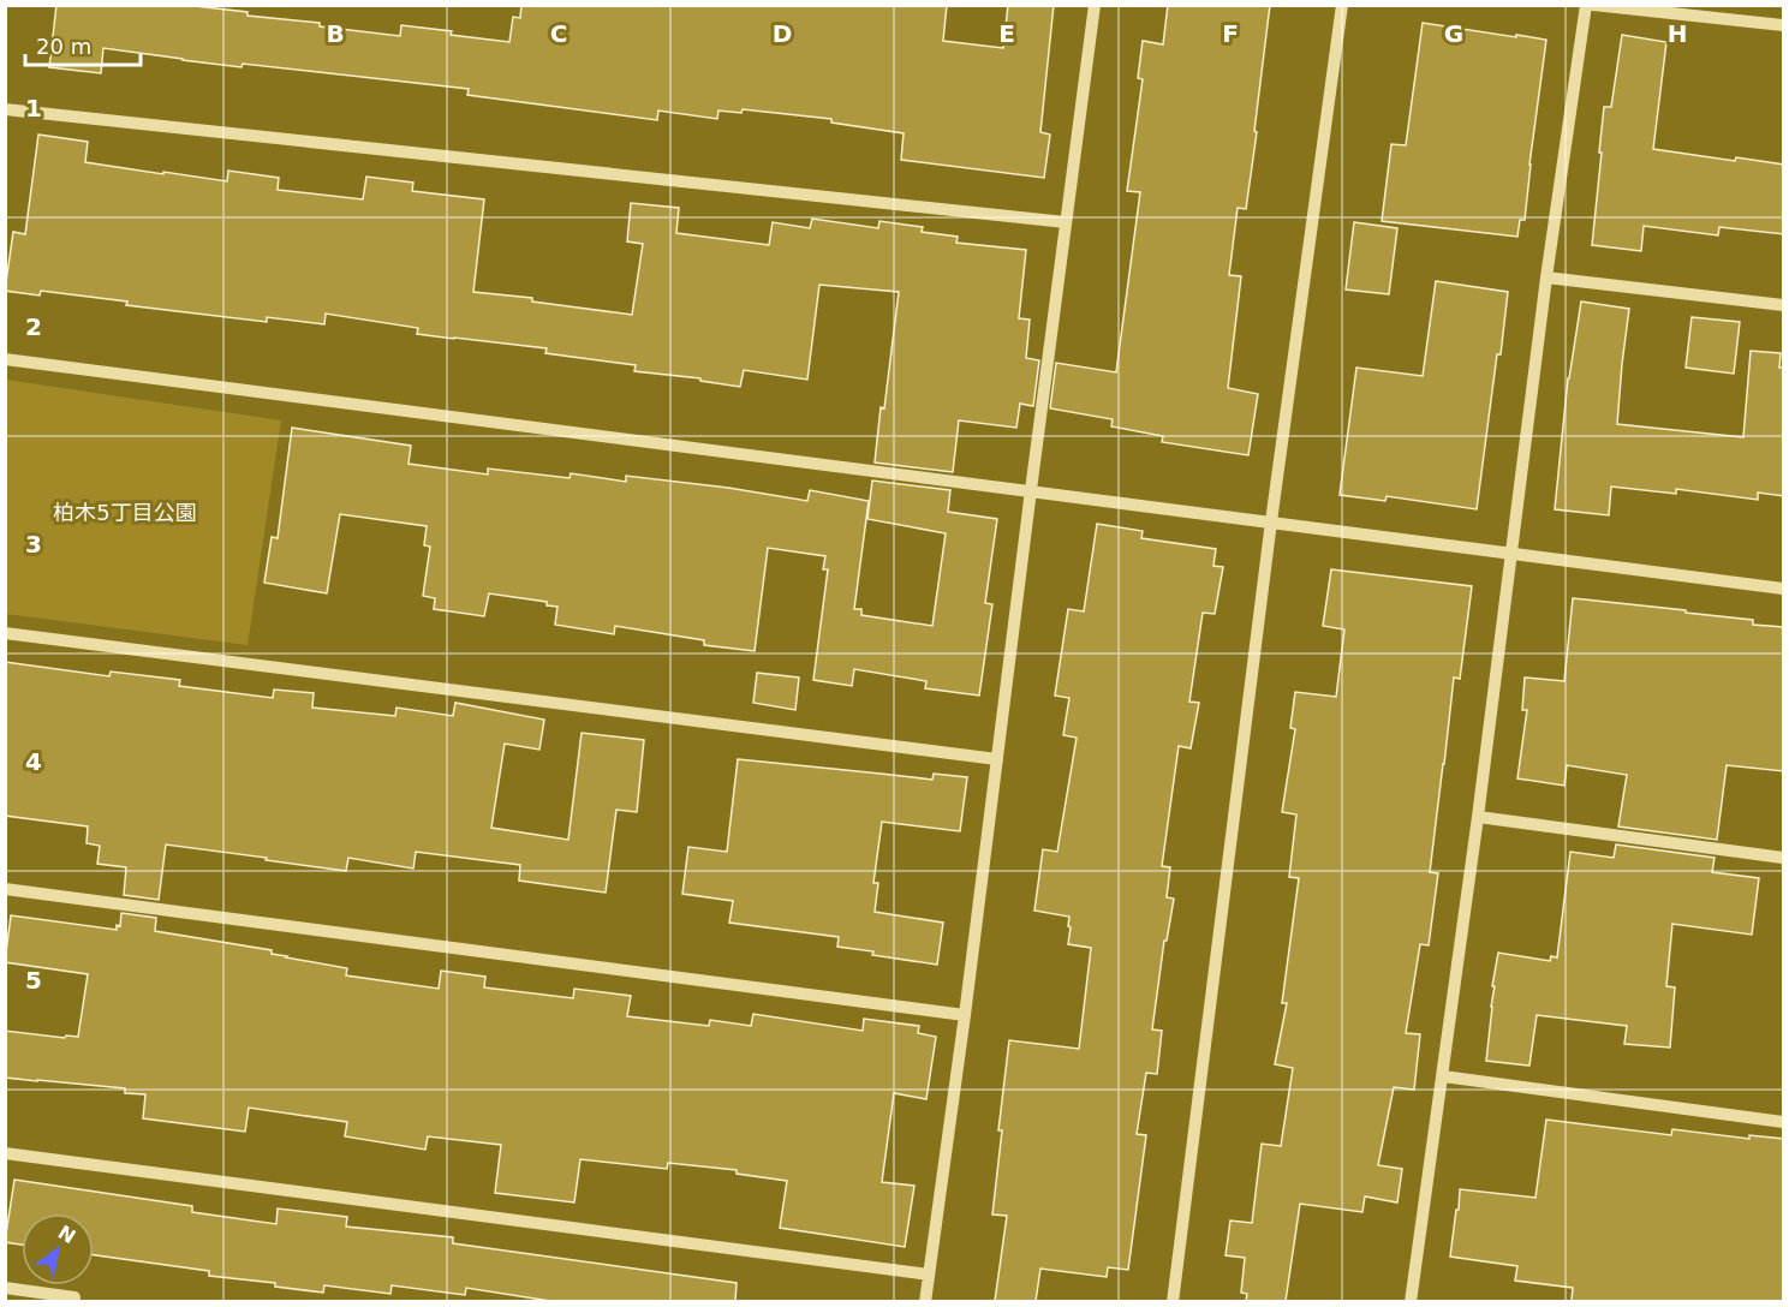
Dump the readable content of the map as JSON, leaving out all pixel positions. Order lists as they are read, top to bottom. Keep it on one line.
{"parks":["柏木5丁目公園"],"scale_bar":"20 m","north":"top right","grid":{"columns":["B","C","D","E","F","G","H"],"rows":["1","2","3","4","5"]}}
